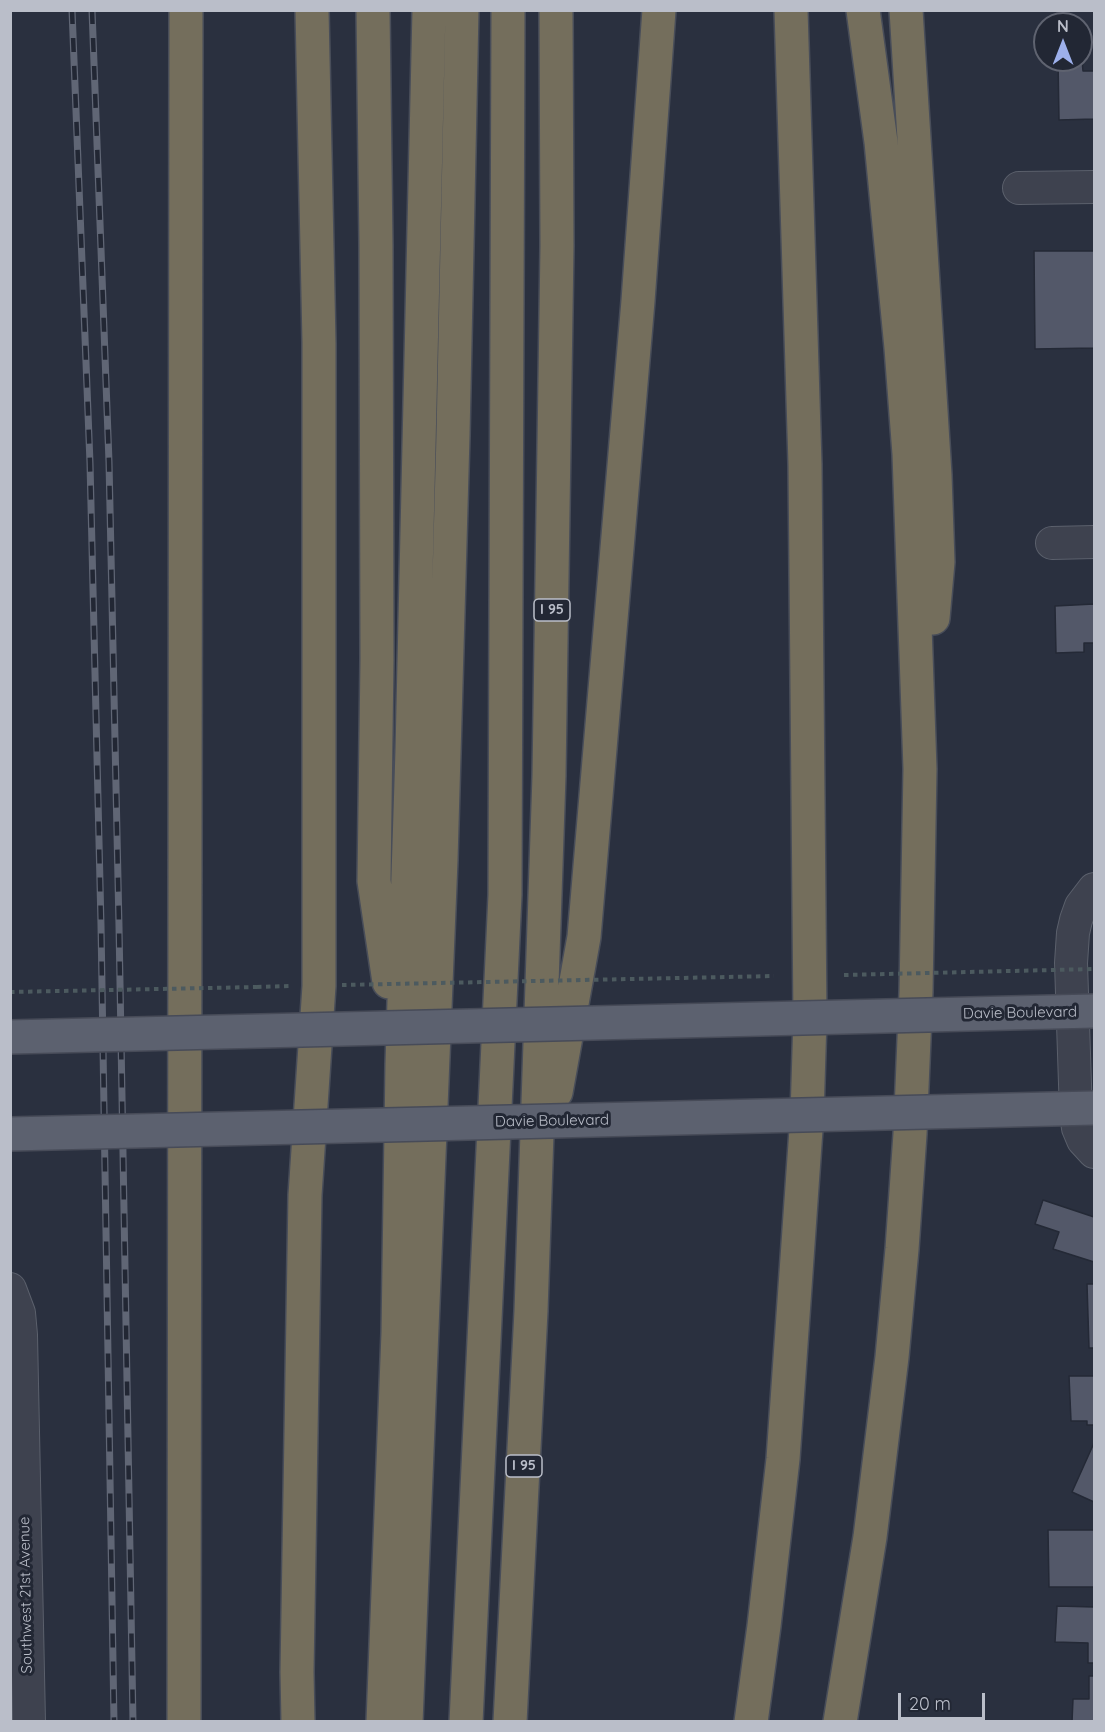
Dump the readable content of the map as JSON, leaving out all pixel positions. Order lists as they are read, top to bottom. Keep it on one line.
{"streets":{"highway":["I 95"],"main road":["Davie Boulevard"],"street":["Southwest 21st Avenue"]},"scale_bar":"20 m","north":"top"}
